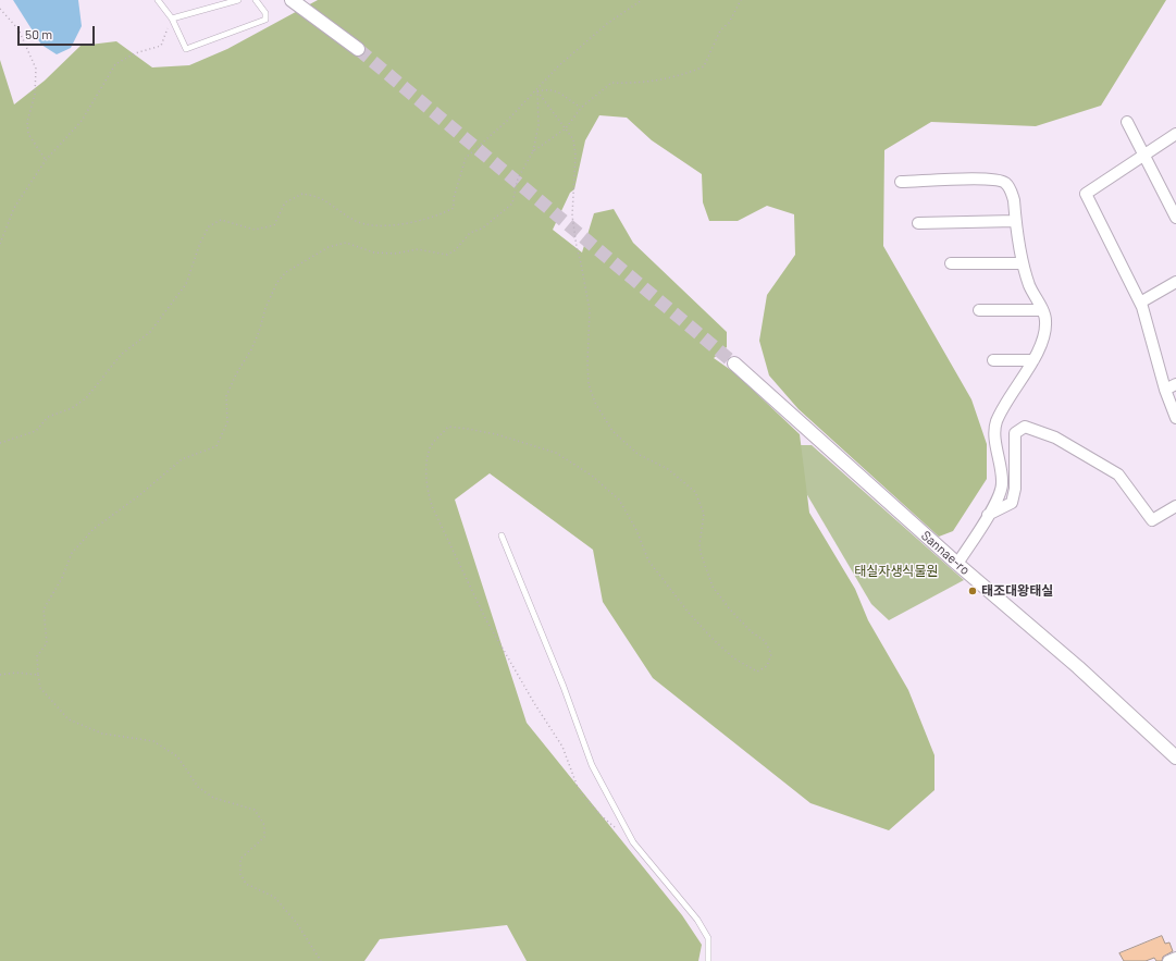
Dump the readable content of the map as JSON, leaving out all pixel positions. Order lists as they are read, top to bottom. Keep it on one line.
{"streets":{"street":["Sannae-ro"]},"parks":["태실자생식물원"],"places":["태조대왕태실"],"scale_bar":"50 m"}
